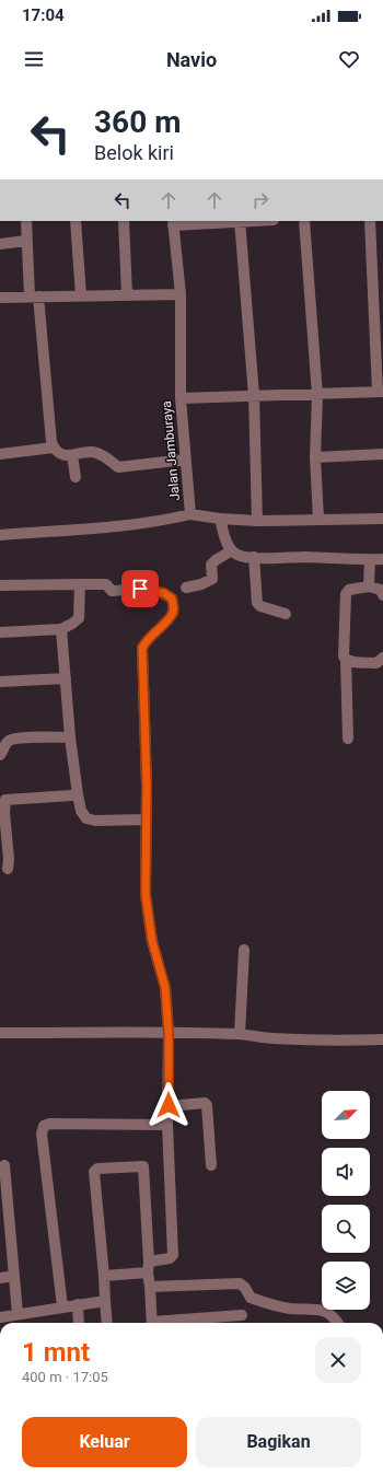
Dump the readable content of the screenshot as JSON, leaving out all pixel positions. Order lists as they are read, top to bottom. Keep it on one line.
{"streets":{"street":["Jalan Jamburaya"]},"north":"top right","page":{"status":"17:04","header":"Navio","turn":["360 m","Belok kiri"],"heading":["1 mnt","400 m · 17:05"],"buttons":["Keluar","Bagikan"]}}
